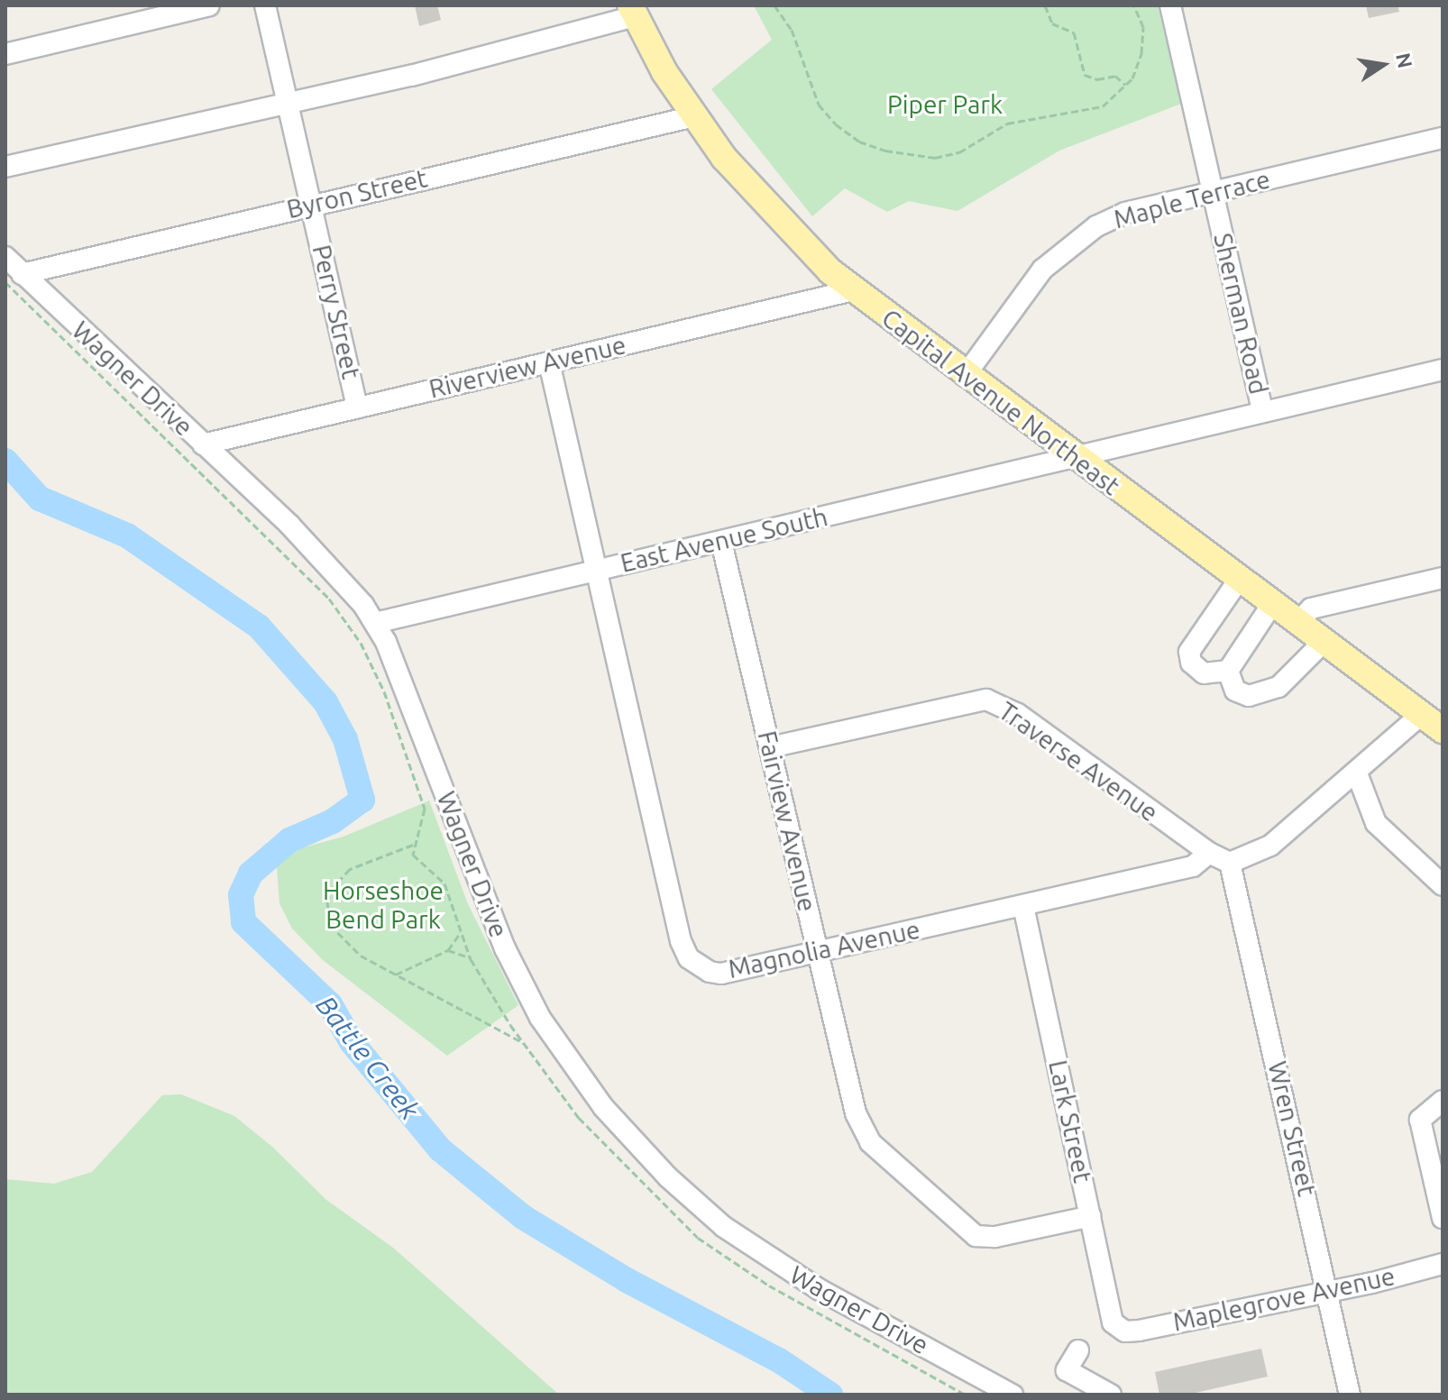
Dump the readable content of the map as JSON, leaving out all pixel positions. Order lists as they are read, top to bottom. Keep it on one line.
{"streets":{"main road":["Capital Avenue Northeast"],"street":["Byron Street","Maple Terrace","Perry Street","Sherman Road","Riverview Avenue","Wagner Drive","East Avenue South","Traverse Avenue","Fairview Avenue","Magnolia Avenue","Lark Street","Wren Street","Maplegrove Avenue"]},"crossings":[["Byron Street","Perry Street"],["Byron Street","Wagner Drive"],["Byron Street","Capital Avenue Northeast"],["Maple Terrace","Sherman Road"],["Maple Terrace","Capital Avenue Northeast"],["Perry Street","Riverview Avenue"],["Sherman Road","East Avenue South"],["Riverview Avenue","Wagner Drive"],["Riverview Avenue","Capital Avenue Northeast"],["Riverview Avenue","Magnolia Avenue"],["Wagner Drive","East Avenue South"],["Capital Avenue Northeast","East Avenue South"],["East Avenue South","Fairview Avenue"],["East Avenue South","Magnolia Avenue"],["Traverse Avenue","Fairview Avenue"],["Traverse Avenue","Magnolia Avenue"],["Fairview Avenue","Magnolia Avenue"],["Fairview Avenue","Lark Street"],["Magnolia Avenue","Lark Street"],["Lark Street","Maplegrove Avenue"],["Wren Street","Maplegrove Avenue"]],"water":["Battle Creek"],"parks":["Piper Park","Horseshoe Bend Park"],"north":"right"}
